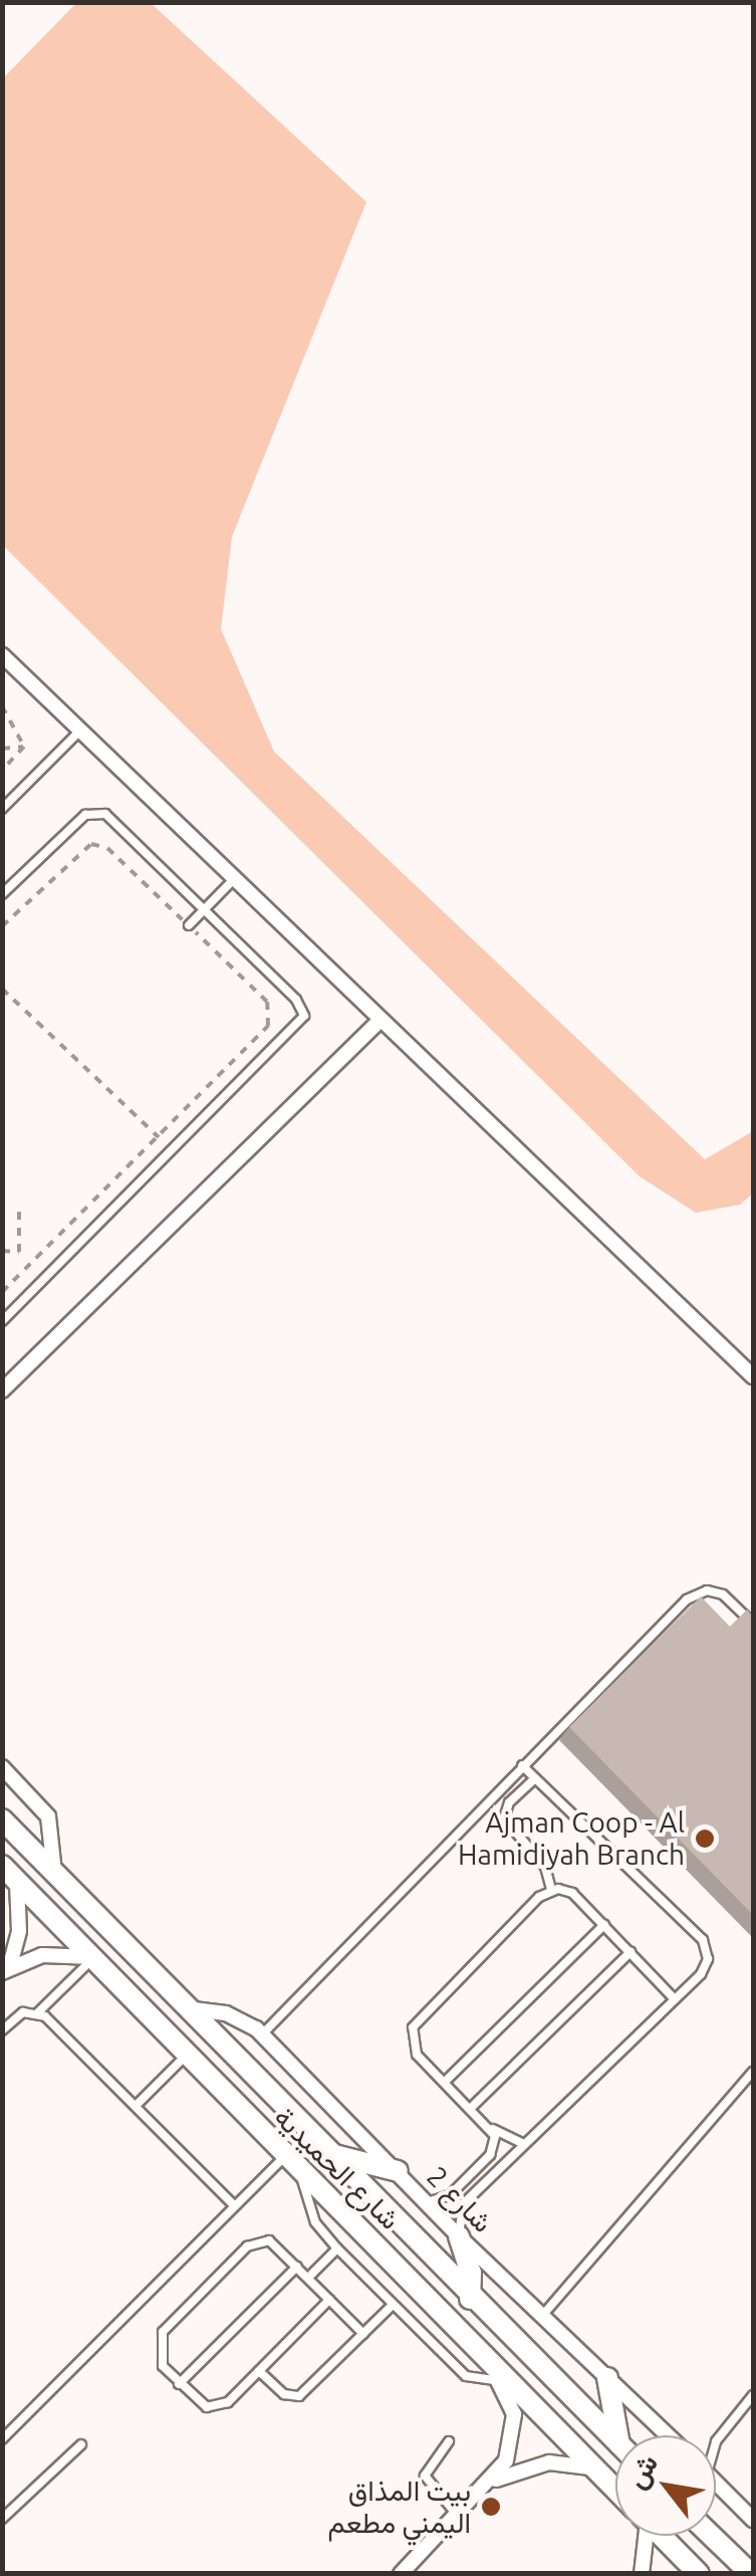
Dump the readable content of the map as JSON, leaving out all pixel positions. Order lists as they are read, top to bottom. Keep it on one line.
{"streets":{"street":["شارع الحميدية","شارع 2"]},"crossings":[["شارع الحميدية","شارع 2"]],"places":["Ajman Coop - Al Hamidiyah Branch","بيت المذاق اليمني مطعم"],"north":"top left"}
